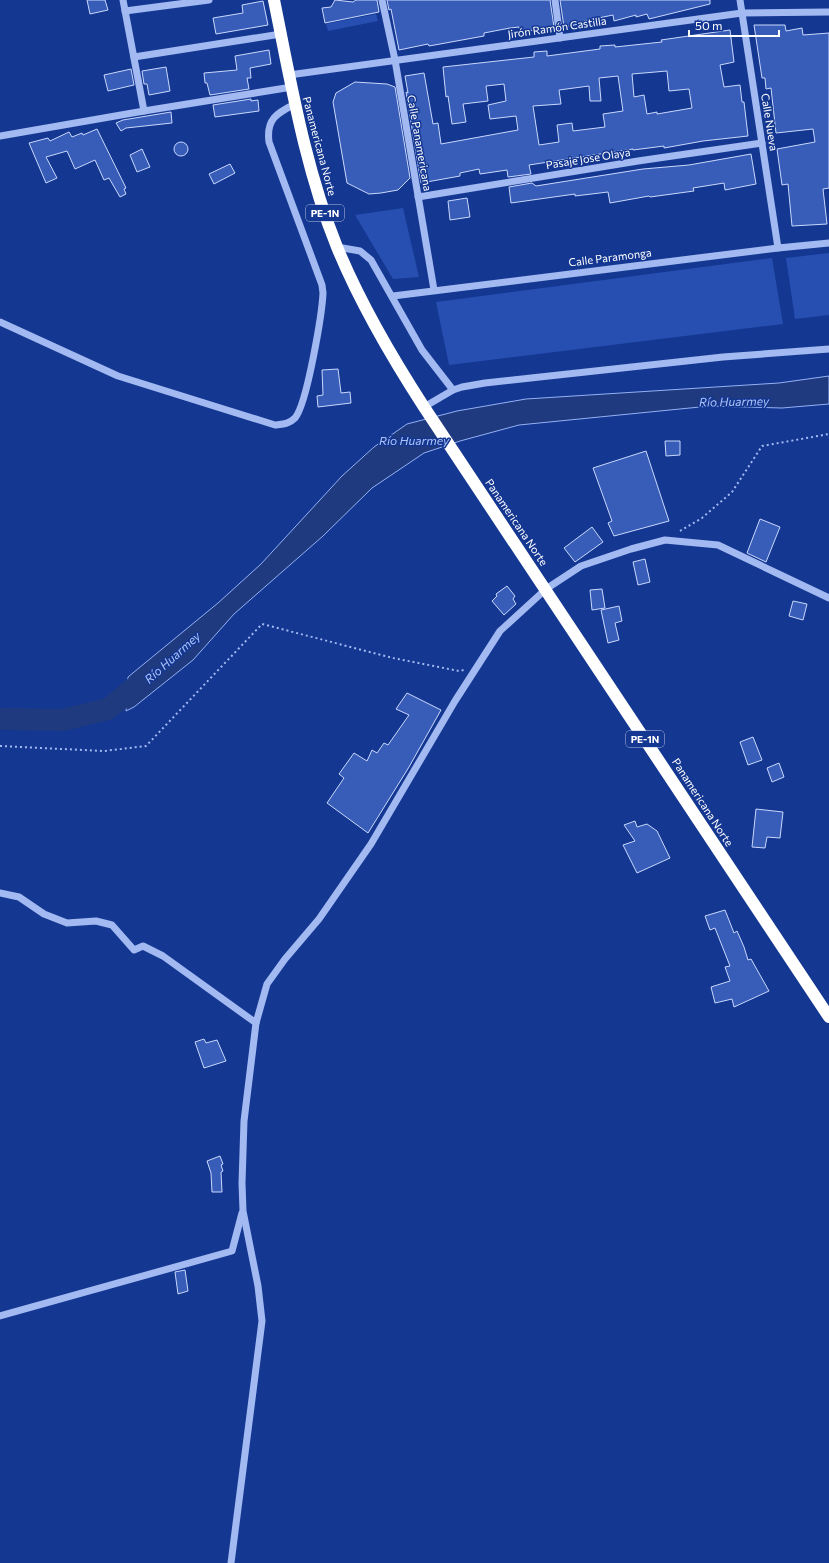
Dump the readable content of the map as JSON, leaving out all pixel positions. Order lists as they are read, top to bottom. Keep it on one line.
{"streets":{"highway":["Panamericana Norte","PE-1N"],"street":["Jirón Ramón Castilla","Calle Nueva","Calle Panamericana","Pasaje Jose Olaya","Calle Paramonga"]},"crossings":[["Jirón Ramón Castilla","Calle Nueva"],["Jirón Ramón Castilla","Calle Panamericana"],["Jirón Ramón Castilla","Panamericana Norte"],["Calle Nueva","Pasaje Jose Olaya"],["Calle Nueva","Calle Paramonga"],["Calle Panamericana","Pasaje Jose Olaya"],["Calle Panamericana","Calle Paramonga"]],"water":["Río Huarmey"],"scale_bar":"50 m"}
